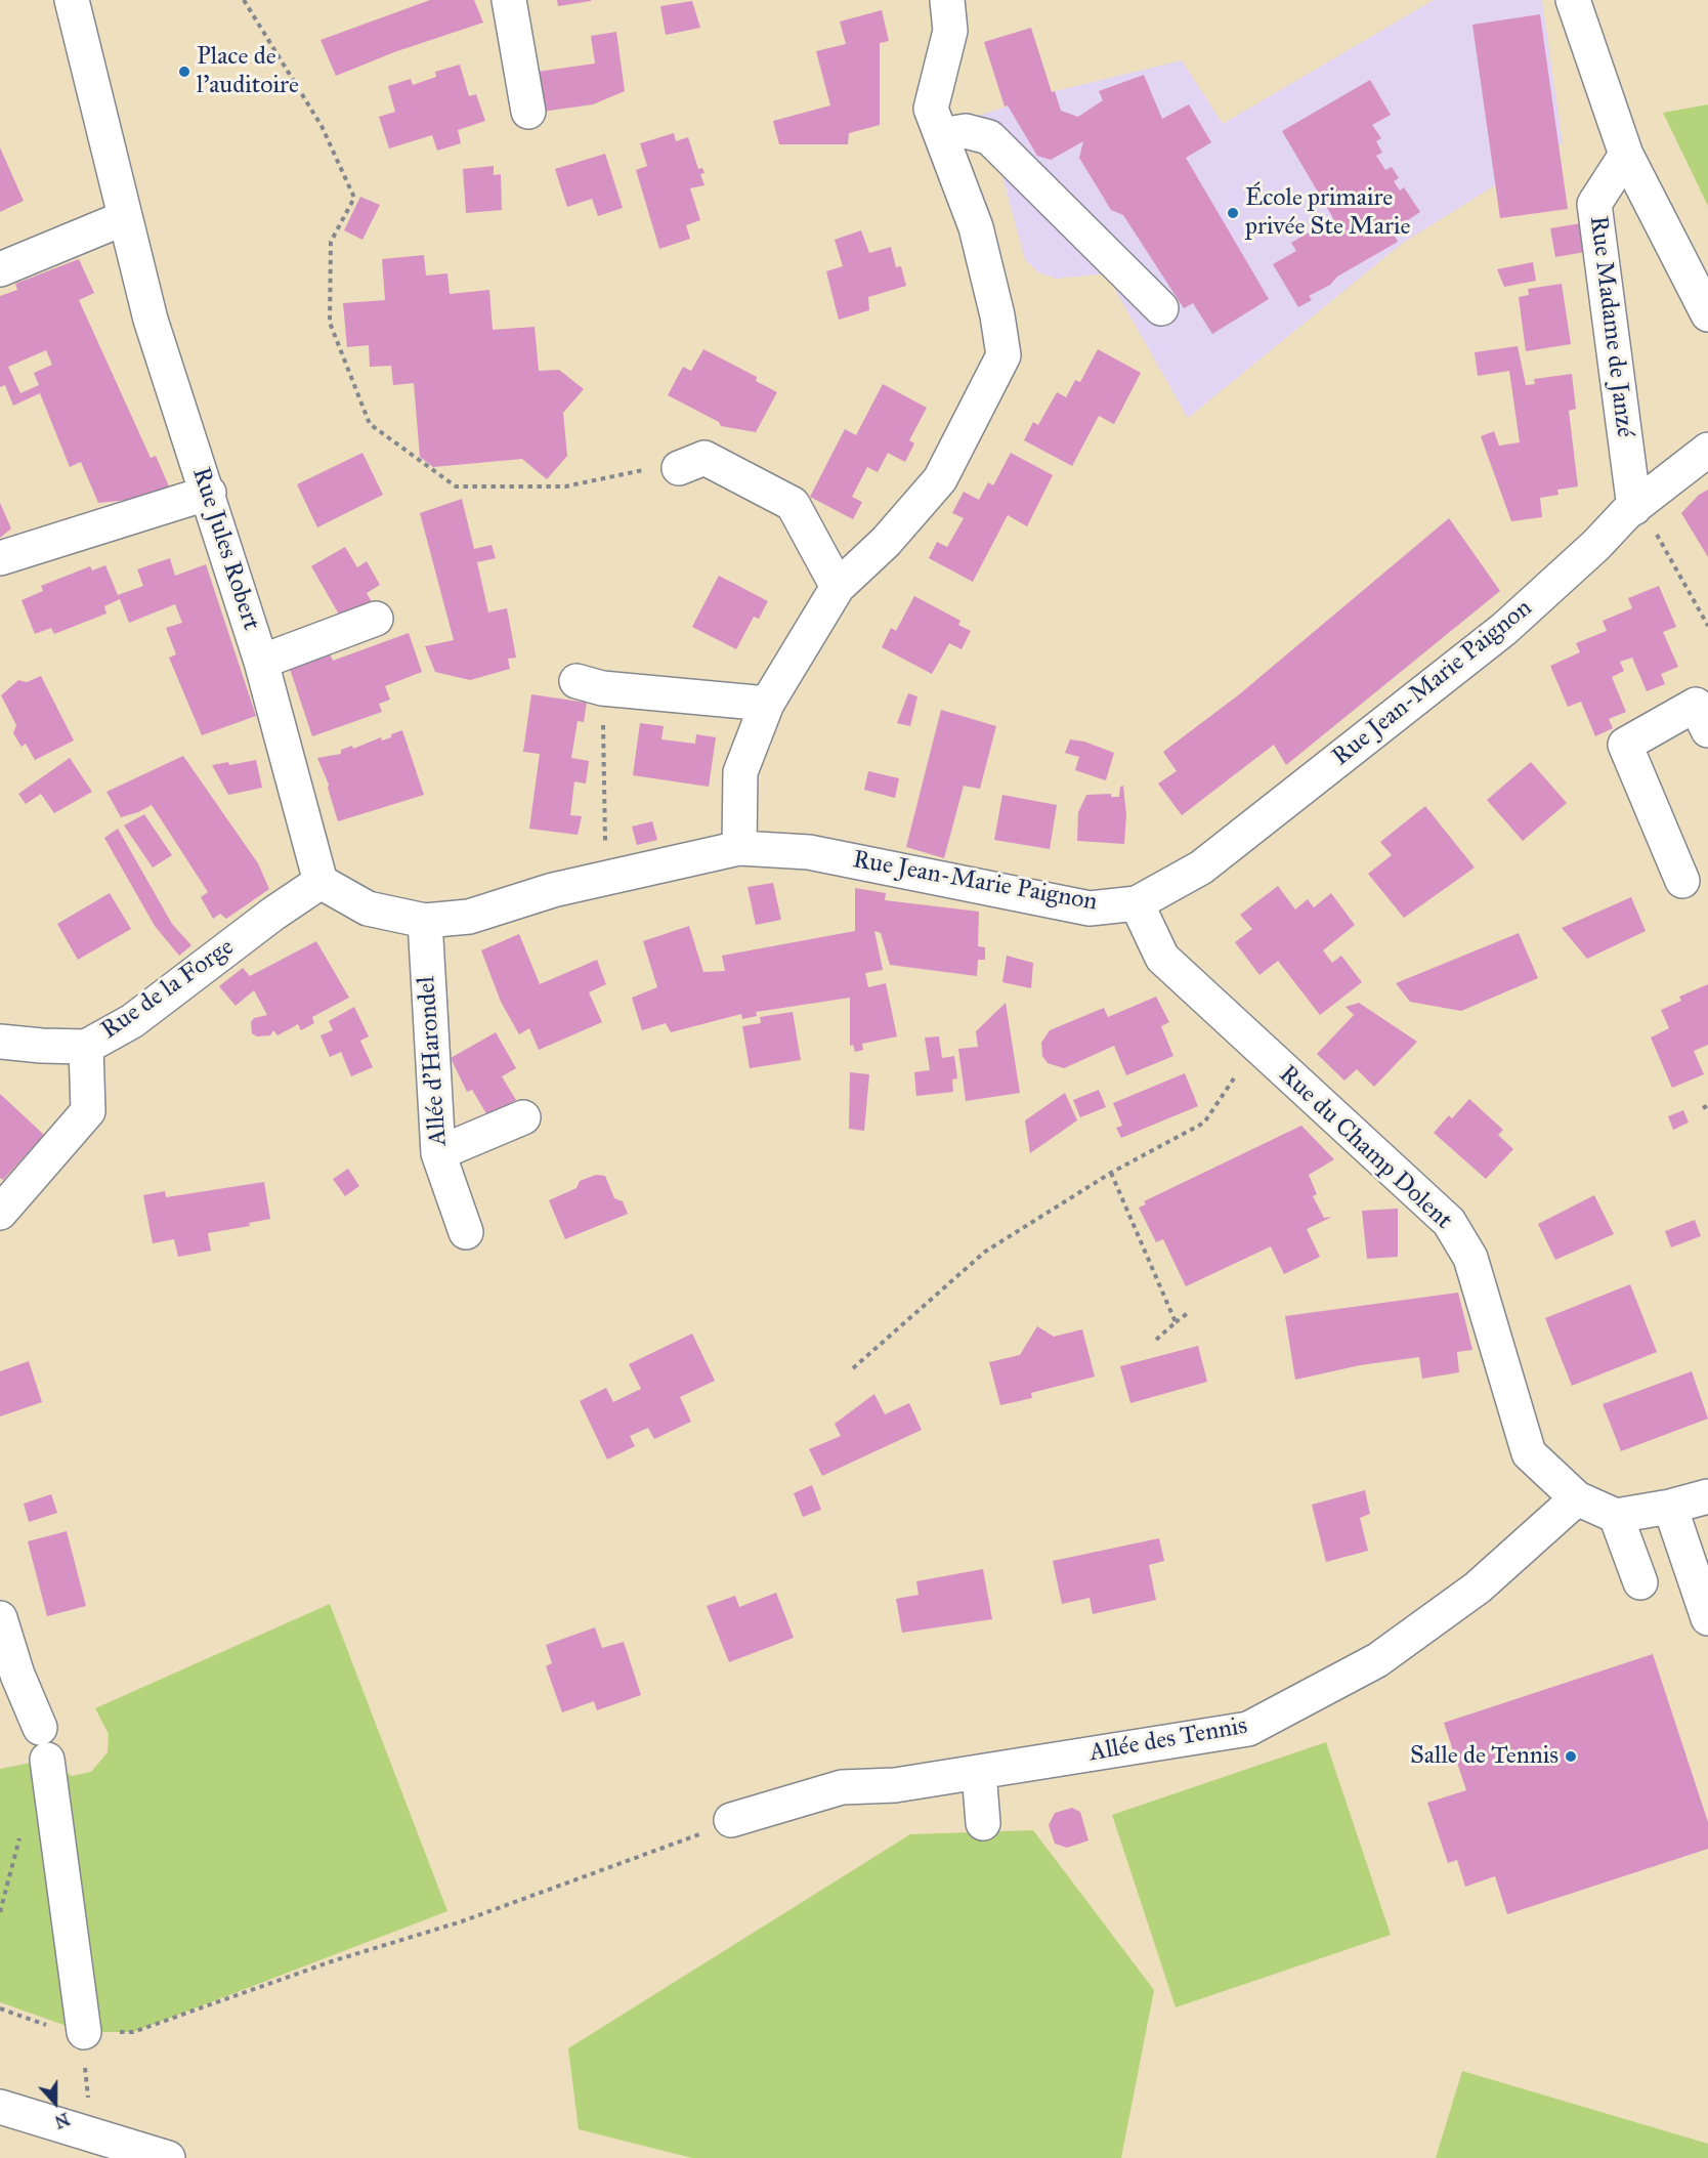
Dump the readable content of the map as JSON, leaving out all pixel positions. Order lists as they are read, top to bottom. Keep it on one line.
{"streets":{"street":["Rue Madame de Janzé","Rue Jules Robert","Rue Jean-Marie Paignon","Rue de la Forge","Allée d'Harondel","Rue du Champ Dolent","Allée des Tennis"]},"crossings":[["Rue Madame de Janzé","Rue Jean-Marie Paignon"],["Rue Jules Robert","Rue Jean-Marie Paignon"],["Rue Jules Robert","Rue de la Forge"],["Rue Jean-Marie Paignon","Rue de la Forge"],["Rue Jean-Marie Paignon","Allée d'Harondel"],["Rue Jean-Marie Paignon","Rue du Champ Dolent"],["Rue du Champ Dolent","Allée des Tennis"]],"places":["Place de l'auditoire","École primaire privée Ste Marie","Salle de Tennis"],"north":"bottom"}
